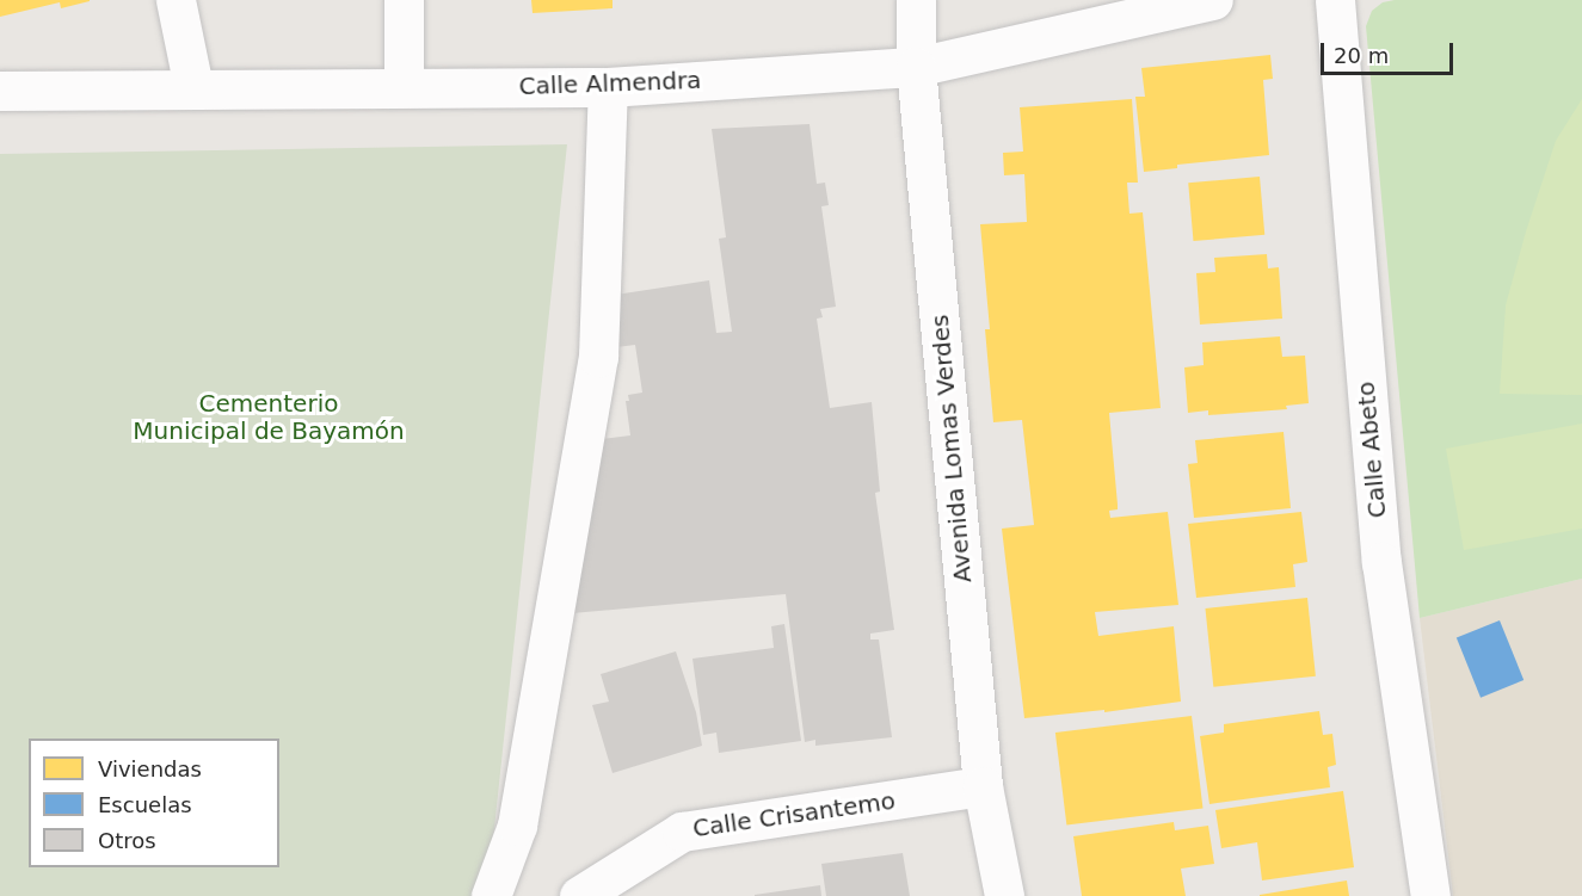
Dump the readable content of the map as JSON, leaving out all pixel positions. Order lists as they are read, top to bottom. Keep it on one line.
{"streets":{"street":["Calle Almendra","Avenida Lomas Verdes","Calle Abeto","Calle Crisantemo"]},"crossings":[["Calle Almendra","Avenida Lomas Verdes"],["Avenida Lomas Verdes","Calle Crisantemo"]],"parks":["Cementerio Municipal de Bayamón"],"legend":["Viviendas","Escuelas","Otros"],"scale_bar":"20 m"}
